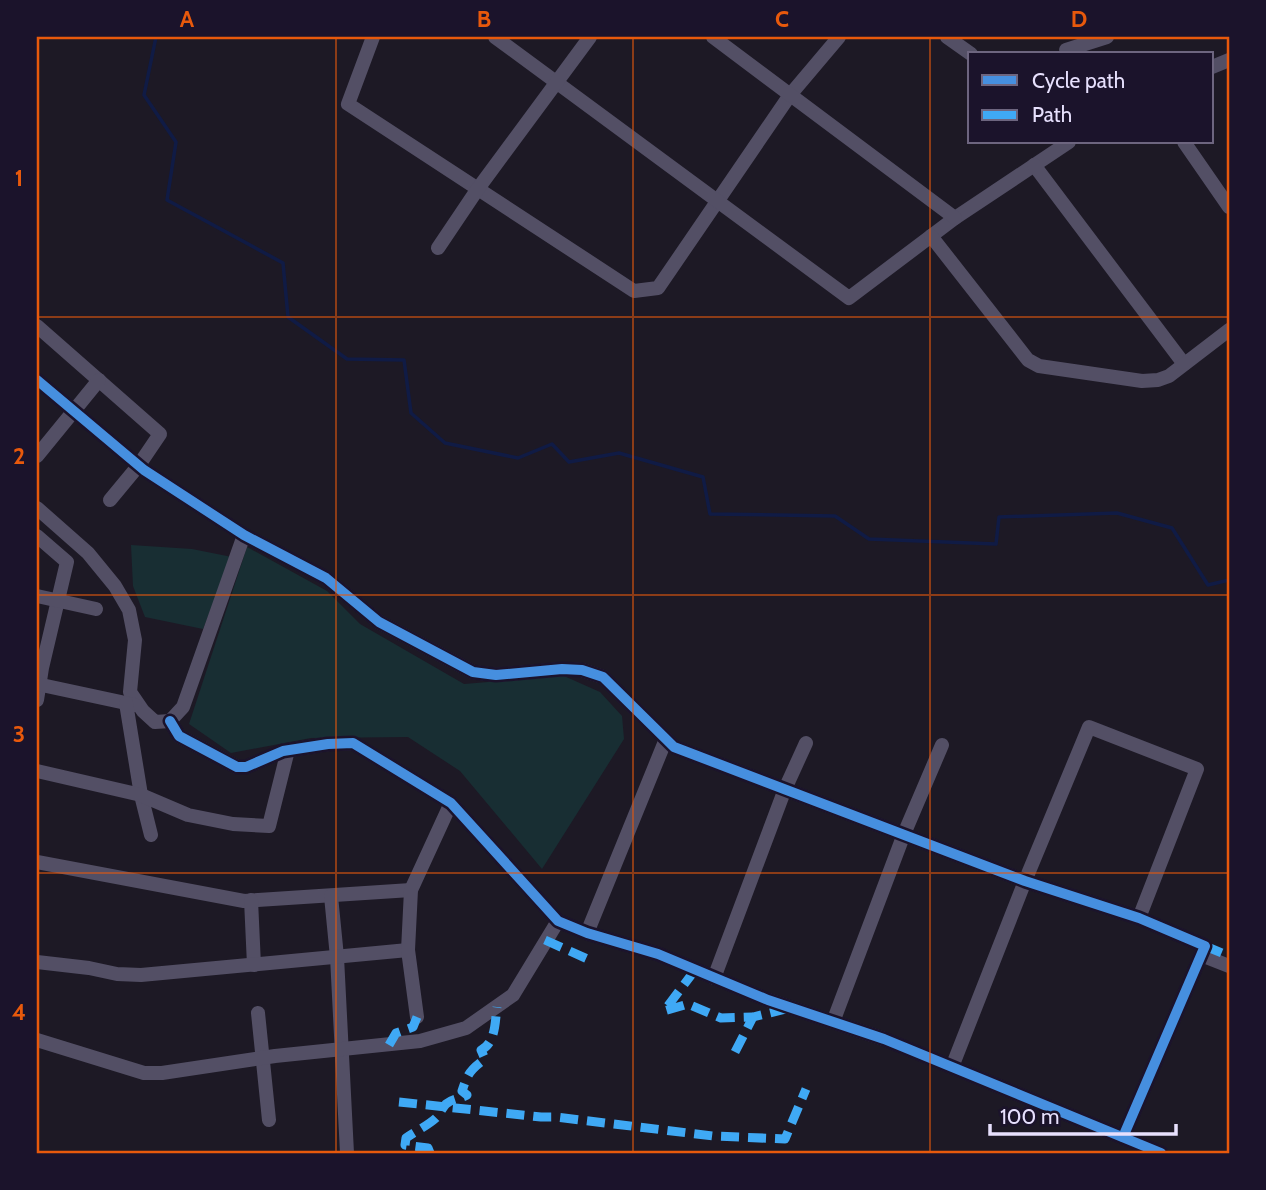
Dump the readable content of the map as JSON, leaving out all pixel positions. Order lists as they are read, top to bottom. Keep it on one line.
{"legend":["Cycle path","Path"],"scale_bar":"100 m","grid":{"columns":["A","B","C","D"],"rows":["1","2","3","4"]}}
